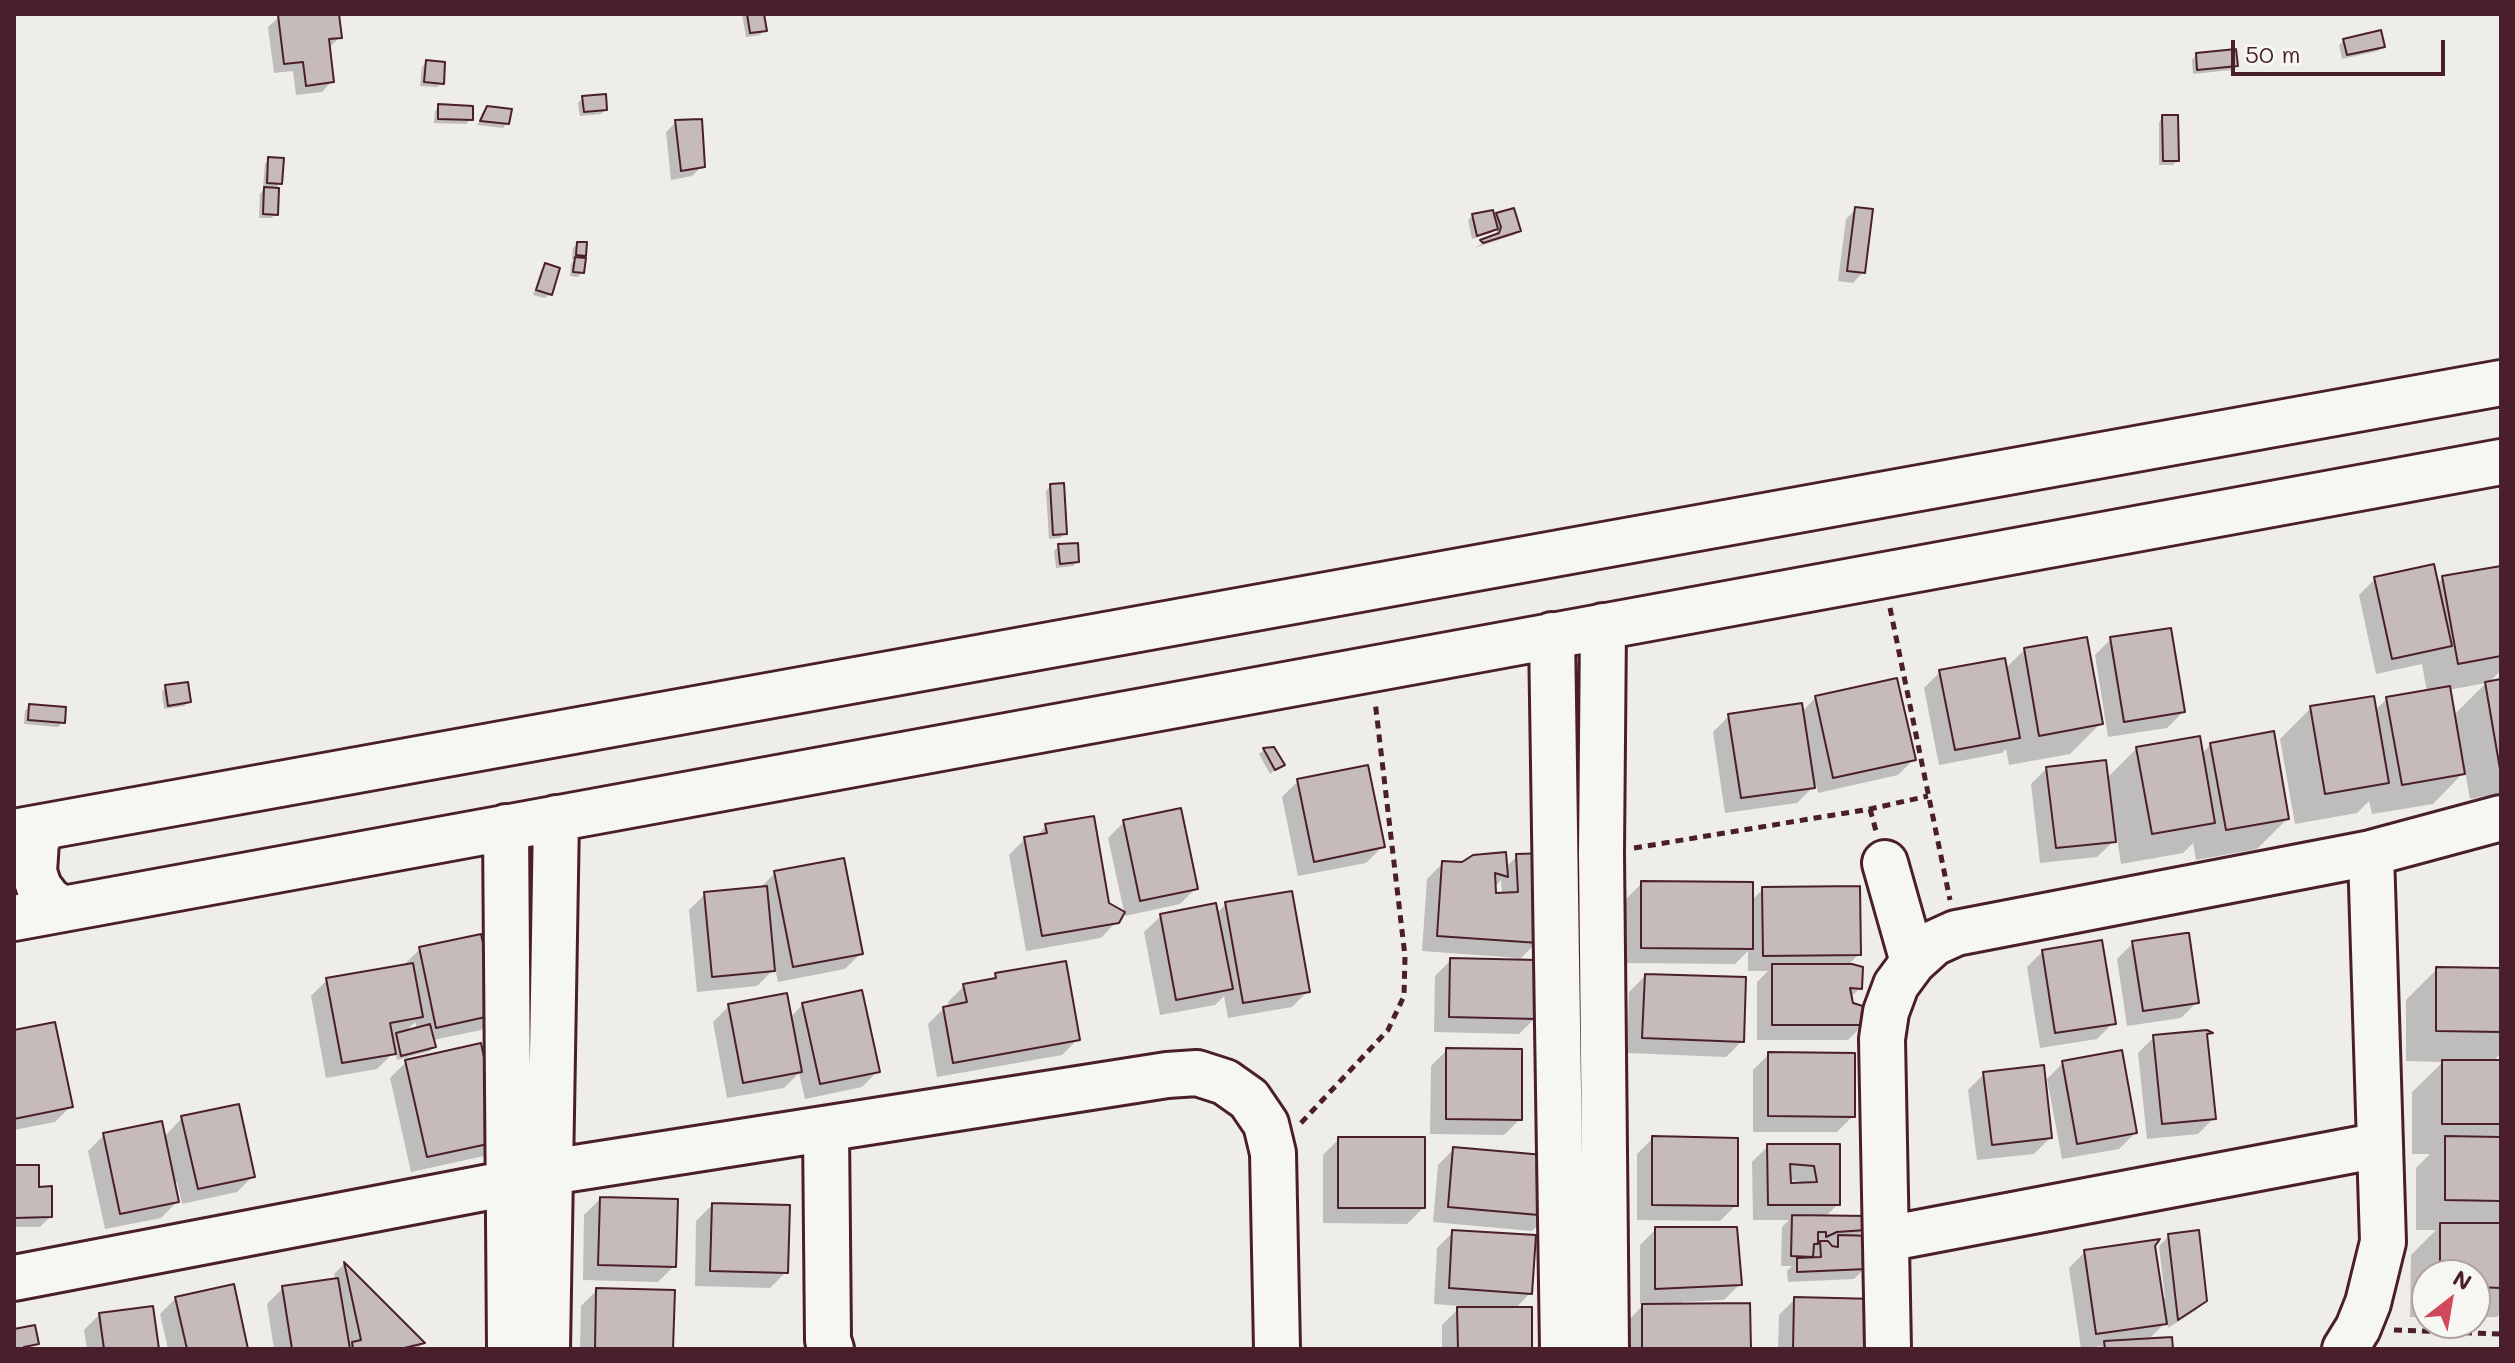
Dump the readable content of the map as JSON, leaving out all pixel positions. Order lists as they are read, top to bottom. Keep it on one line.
{"scale_bar":"50 m","north":"top right"}
